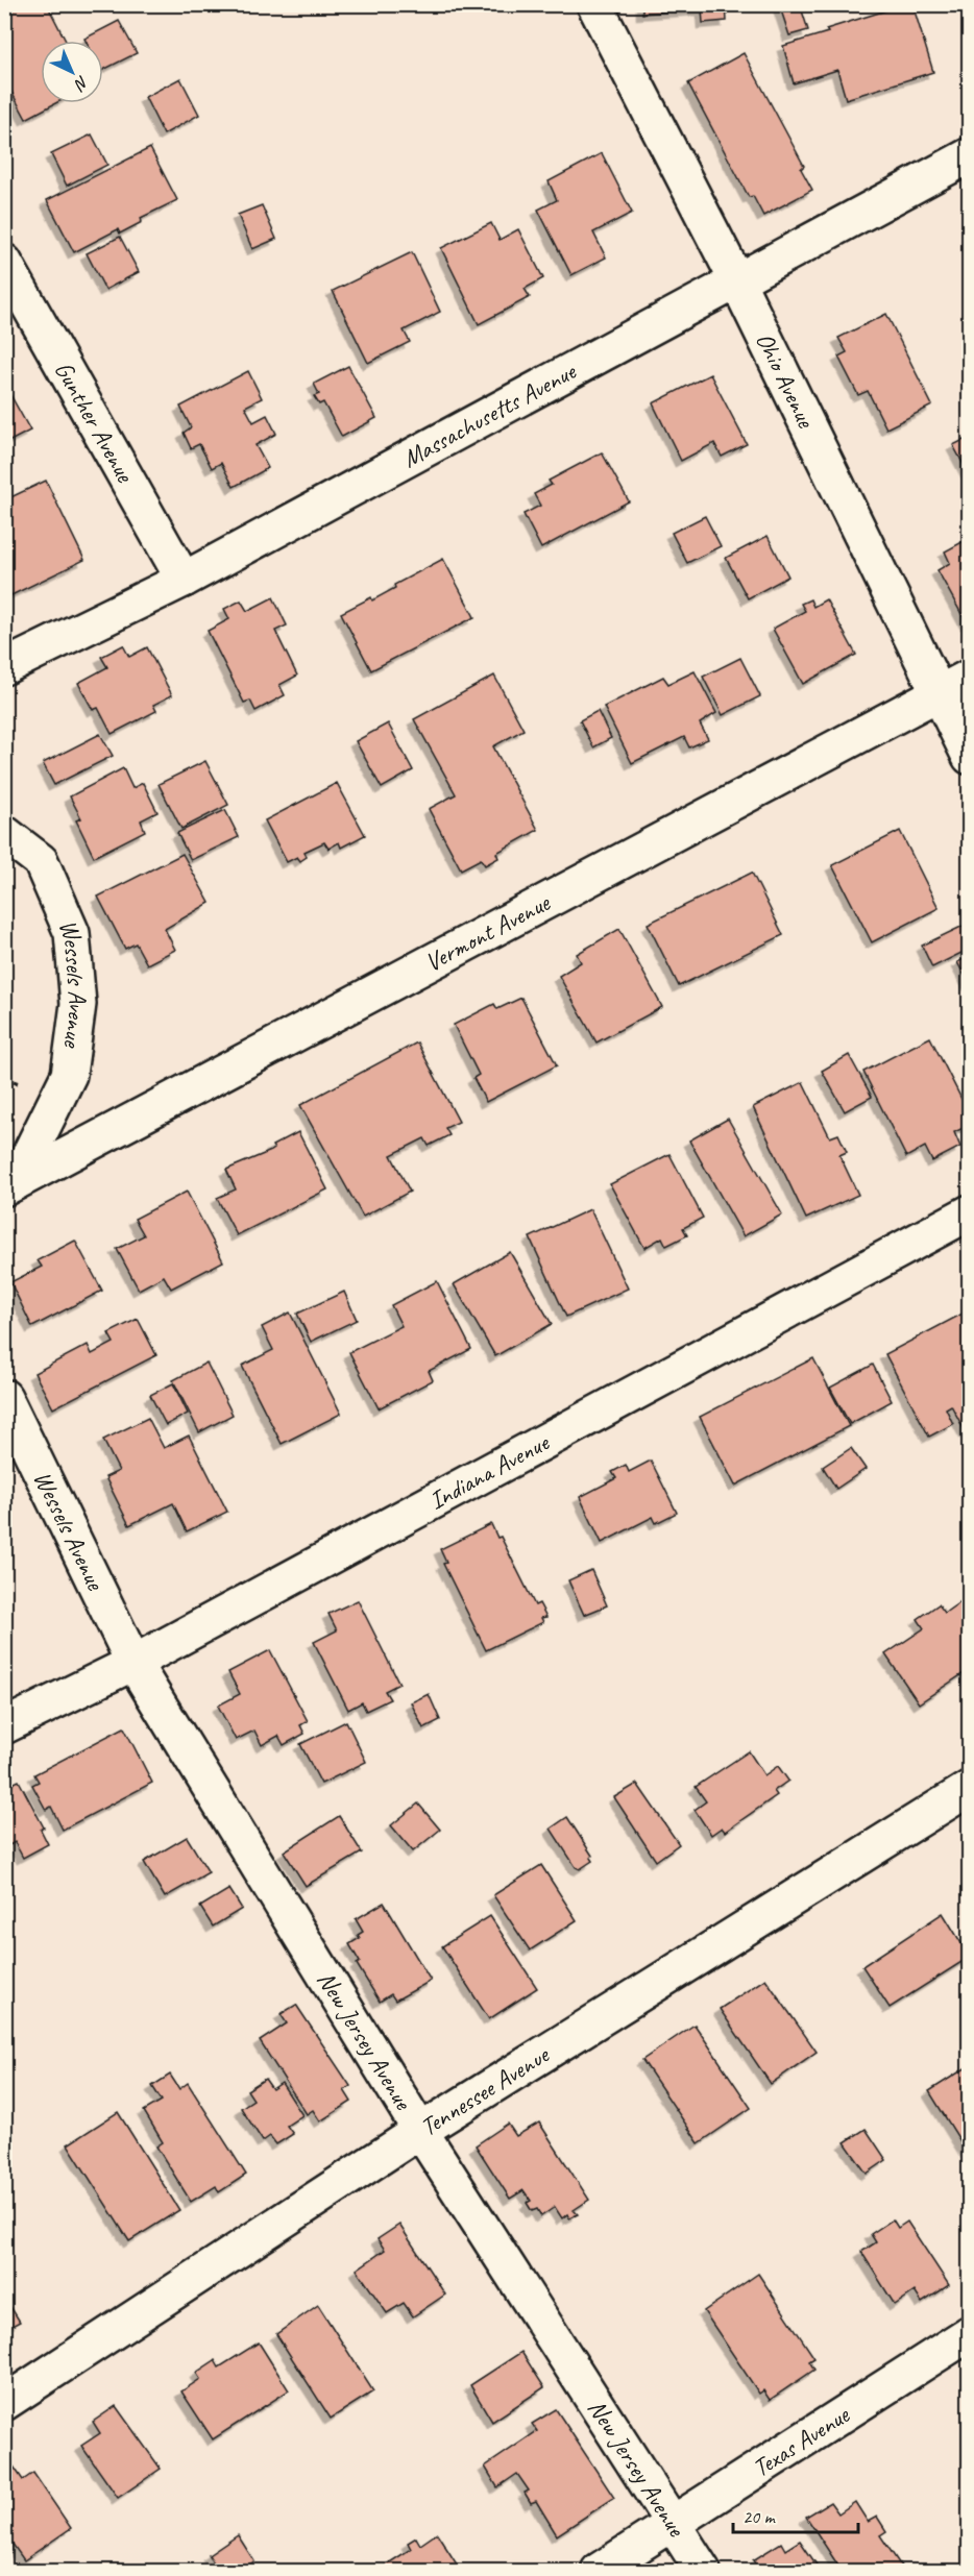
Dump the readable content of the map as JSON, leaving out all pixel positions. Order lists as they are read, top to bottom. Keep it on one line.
{"streets":{"street":["Ohio Avenue","Massachusetts Avenue","Gunther Avenue","Vermont Avenue","Wessels Avenue","Indiana Avenue","New Jersey Avenue","Tennessee Avenue","Texas Avenue"]},"crossings":[["Ohio Avenue","Massachusetts Avenue"],["Ohio Avenue","Vermont Avenue"],["Massachusetts Avenue","Gunther Avenue"],["Vermont Avenue","Wessels Avenue"],["Wessels Avenue","Indiana Avenue"],["Wessels Avenue","New Jersey Avenue"],["Indiana Avenue","New Jersey Avenue"],["New Jersey Avenue","Tennessee Avenue"],["New Jersey Avenue","Texas Avenue"]],"scale_bar":"20 m","north":"bottom right"}
